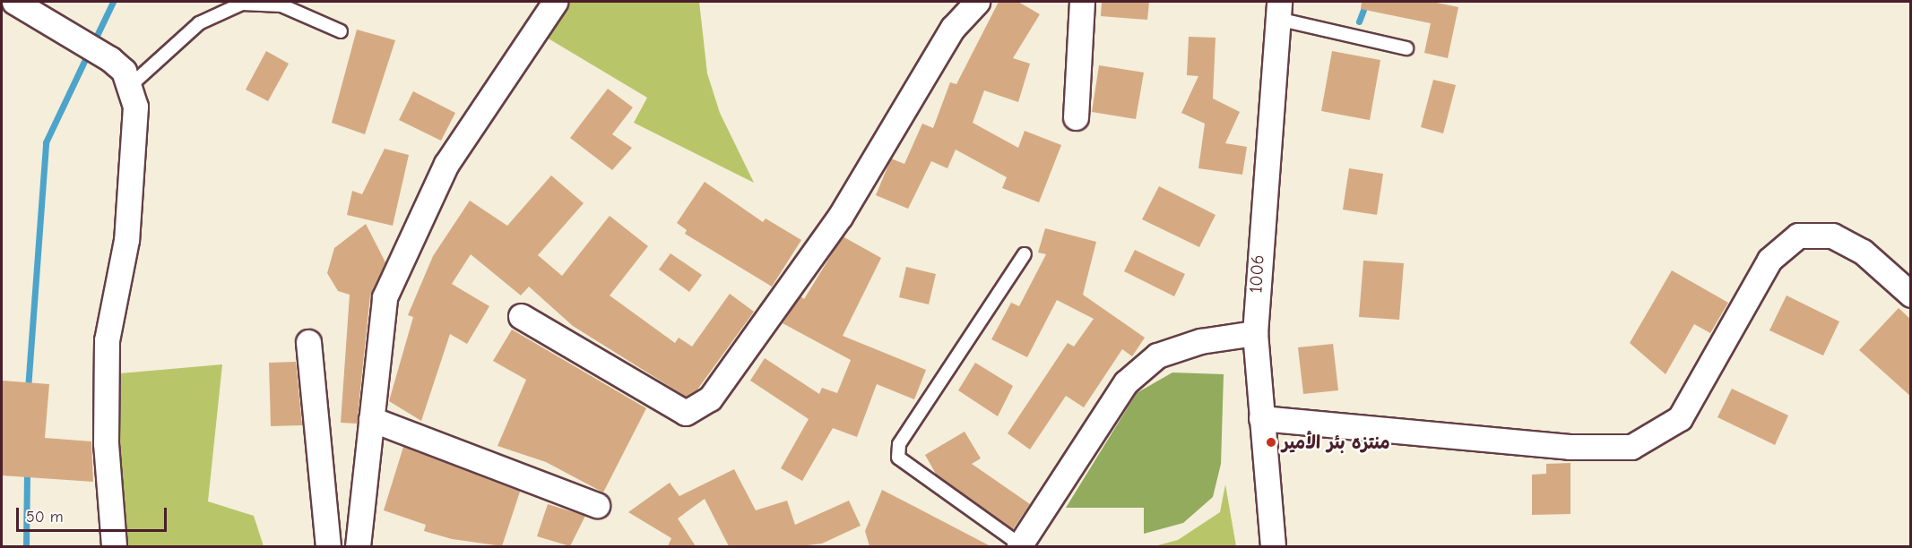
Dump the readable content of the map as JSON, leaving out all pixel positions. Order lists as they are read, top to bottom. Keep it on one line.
{"streets":{"street":["1006"]},"places":["منتزه بئر الأمير"],"scale_bar":"50 m"}
